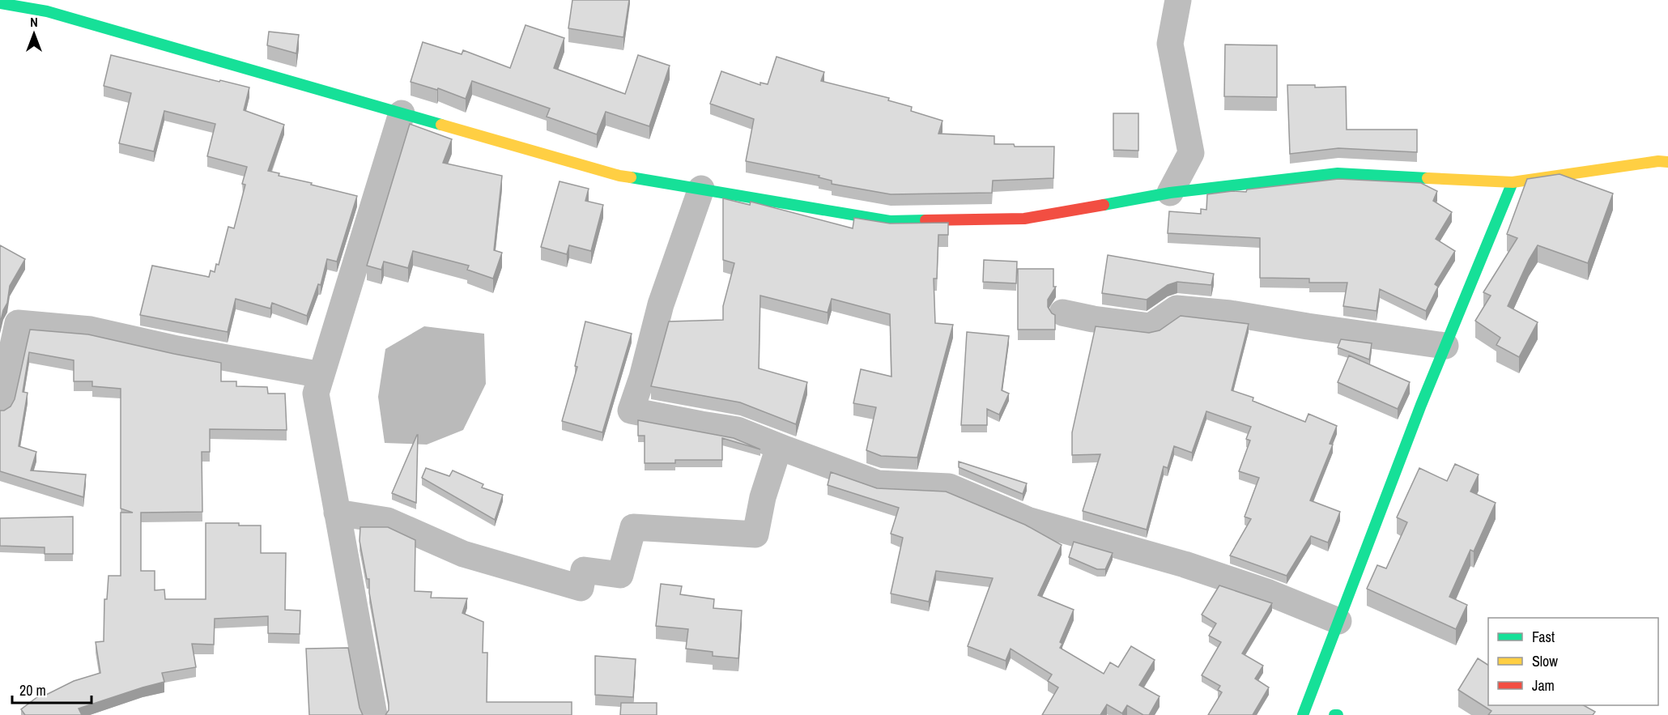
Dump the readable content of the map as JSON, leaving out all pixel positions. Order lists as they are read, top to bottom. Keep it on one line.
{"legend":["Fast","Slow","Jam"],"scale_bar":"20 m","north":"top"}
